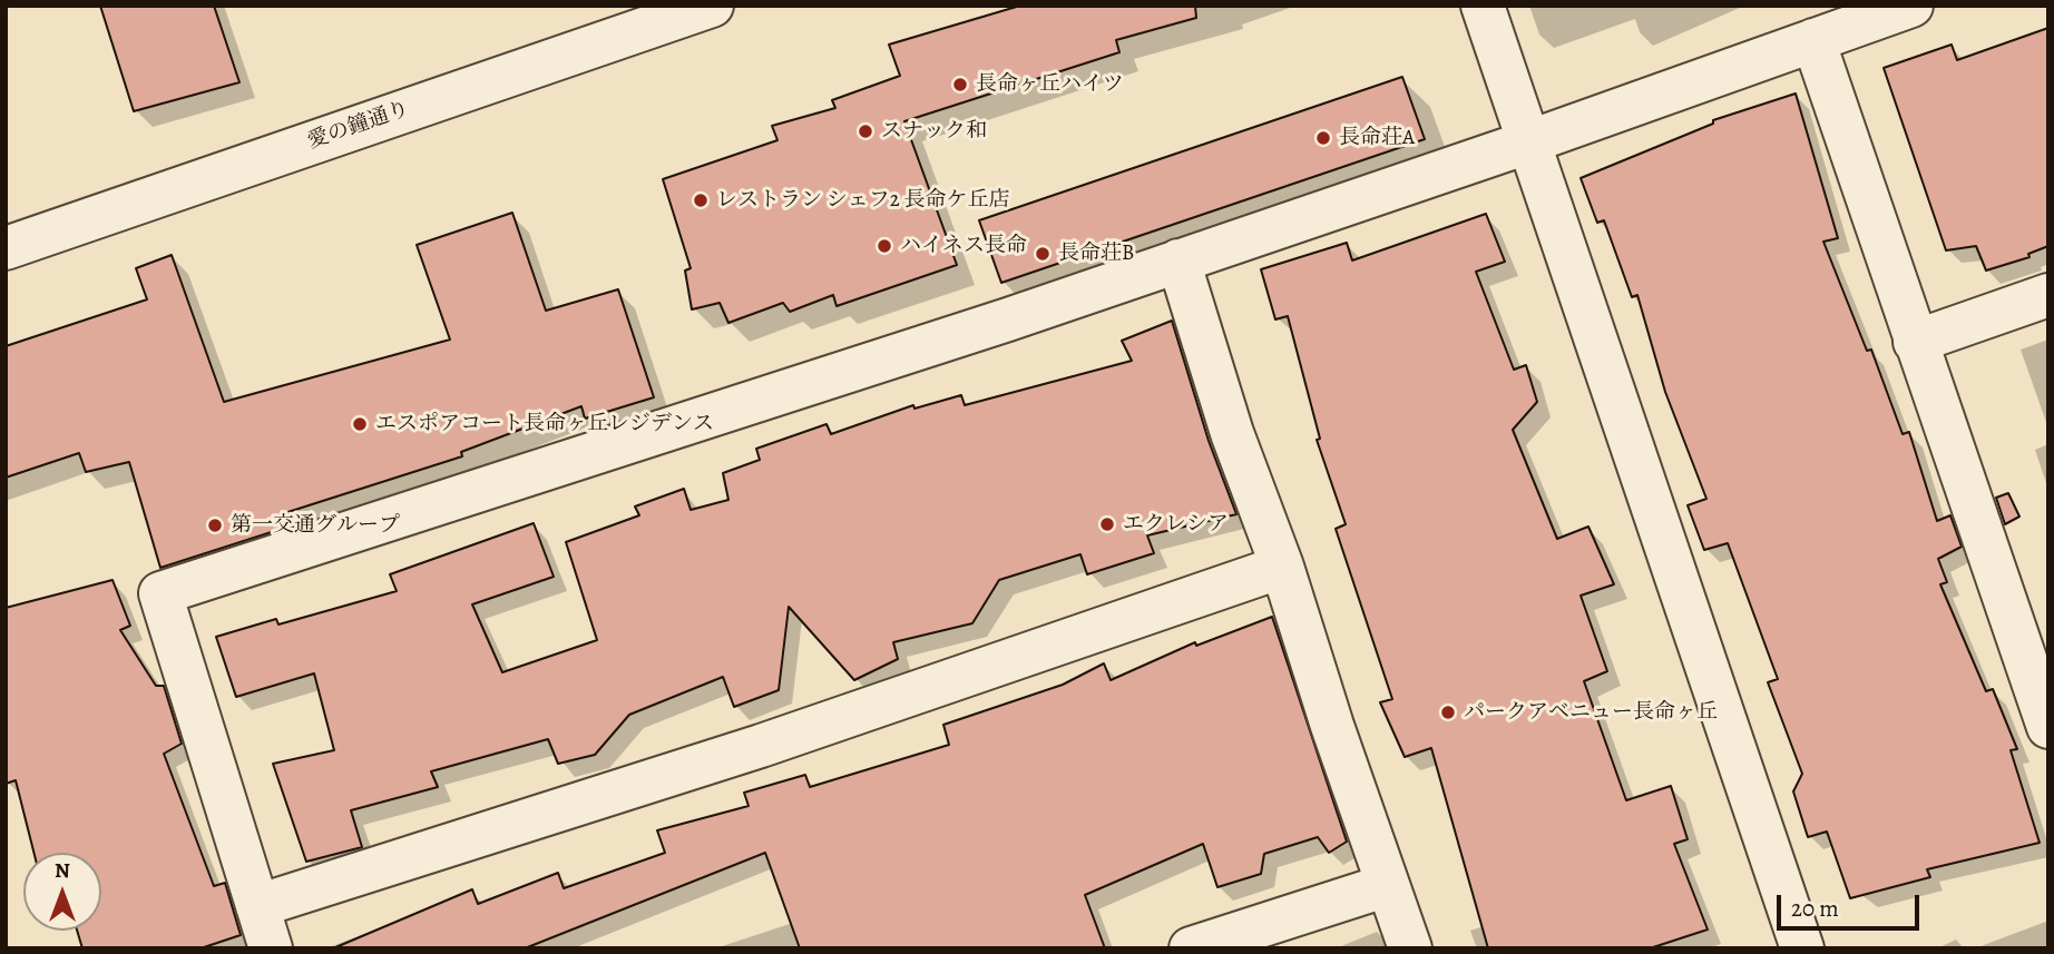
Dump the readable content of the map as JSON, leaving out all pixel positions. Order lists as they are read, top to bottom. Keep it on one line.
{"streets":{"street":["愛の鐘通り"]},"places":["長命ヶ丘ハイツ","スナック和","長命荘A","レストラン シェフ2 長命ケ丘店","ハイネス長命","長命荘B","エスポアコート長命ヶ丘レジデンス","エクレシア","第一交通グループ","パークアベニュー長命ヶ丘"],"scale_bar":"20 m","north":"top"}
